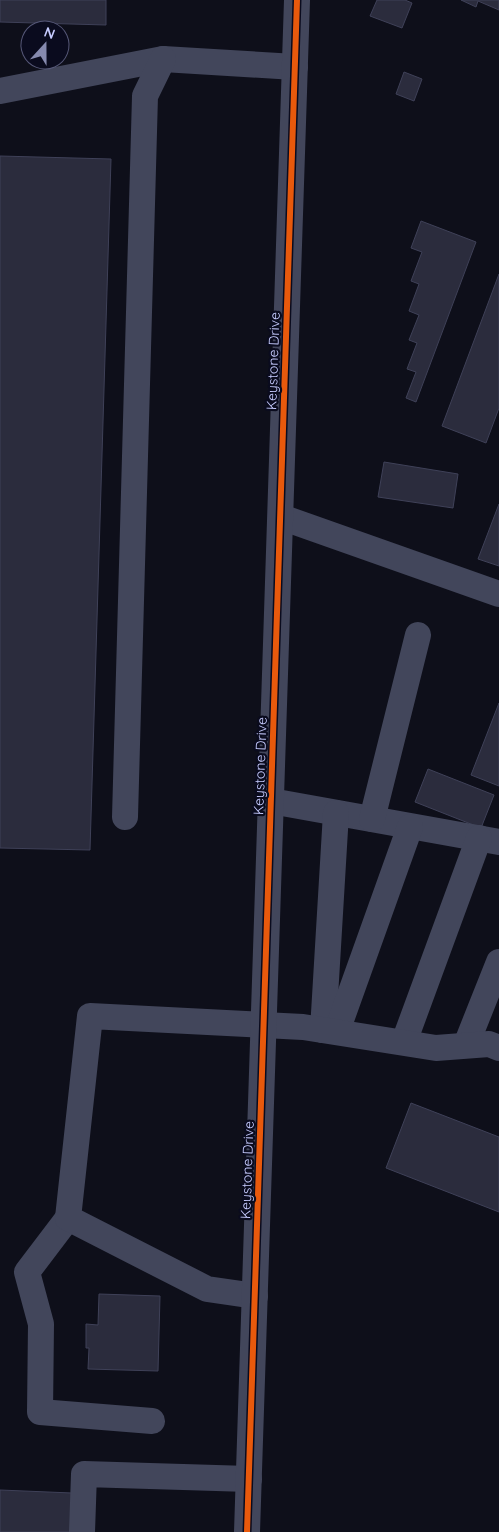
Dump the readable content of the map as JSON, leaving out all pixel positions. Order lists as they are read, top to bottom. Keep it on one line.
{"streets":{"street":["Keystone Drive"]},"north":"top"}
